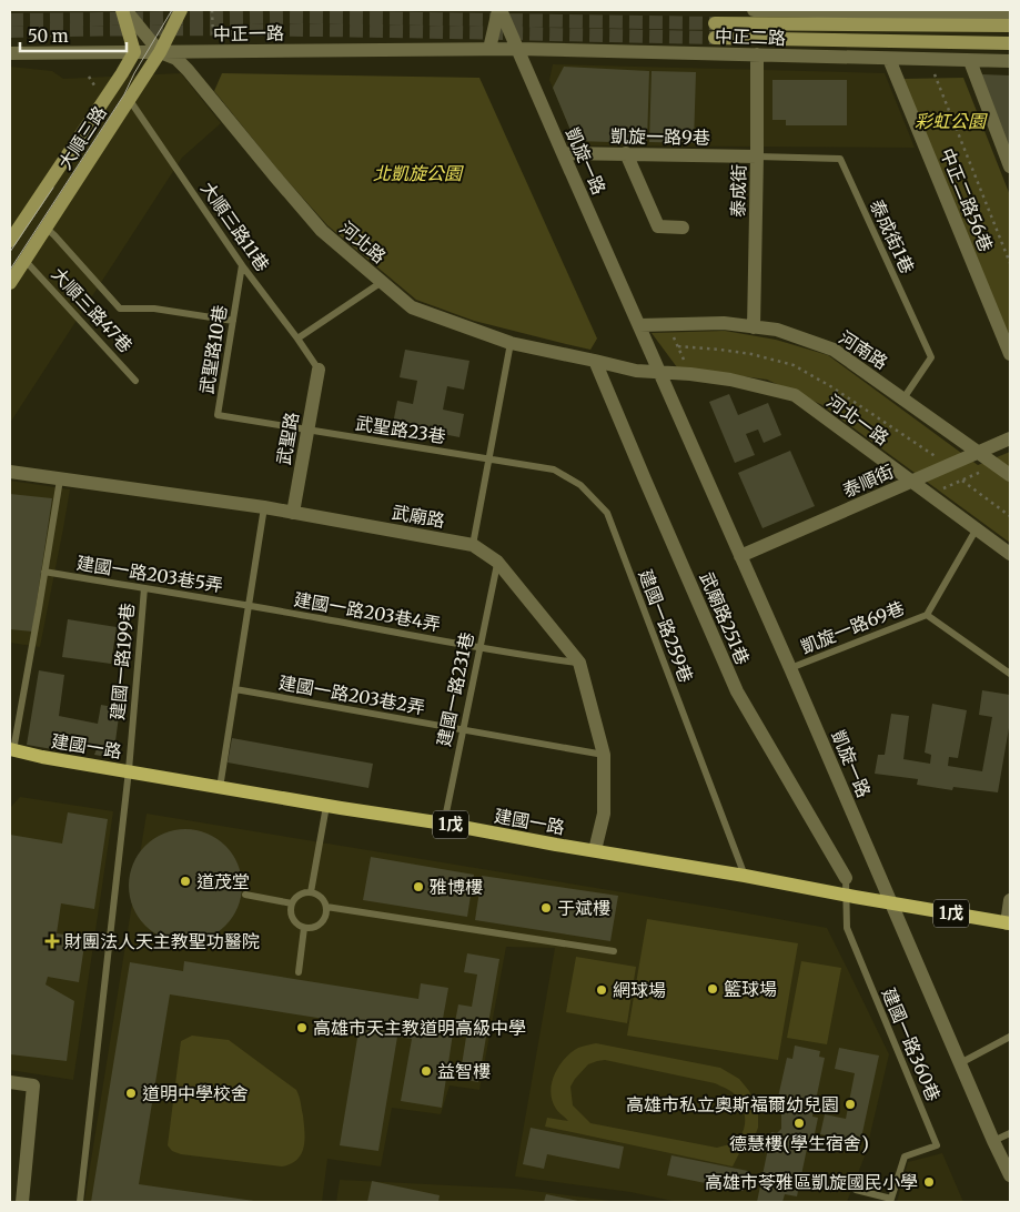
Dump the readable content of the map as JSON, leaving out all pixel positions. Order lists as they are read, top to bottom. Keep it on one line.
{"streets":{"main road":["建國一路","1戊"],"street":["中正一路","中正二路","凱旋一路9巷","大順三路","凱旋一路","泰成街","中正二路56巷","河北路","河南路","河北一路","武聖路","泰順街","武廟路","武廟路251巷"],"lane":["大順三路11巷","泰成街1巷","大順三路47巷","武聖路10巷","武聖路23巷","建國一路203巷5弄","建國一路203巷4弄","建國一路259巷","凱旋一路69巷","建國一路199巷","建國一路231巷","建國一路203巷2弄","建國一路360巷"]},"crossings":[["中正一路","中正二路"],["中正一路","大順三路"],["中正一路","河北路"],["中正二路","凱旋一路"],["中正二路","泰成街"],["中正二路","中正二路56巷"],["凱旋一路9巷","凱旋一路"],["凱旋一路9巷","泰成街"],["凱旋一路9巷","泰成街1巷"],["大順三路","大順三路11巷"],["大順三路","河北路"],["大順三路","大順三路47巷"],["凱旋一路","河北路"],["凱旋一路","河南路"],["凱旋一路","河北一路"],["凱旋一路","泰順街"],["凱旋一路","凱旋一路69巷"],["凱旋一路","建國一路"],["泰成街","泰成街1巷"],["泰成街","河南路"],["大順三路11巷","武聖路10巷"],["大順三路11巷","武聖路"],["泰成街1巷","河南路"],["河北路","河北一路"],["河北路","武廟路251巷"],["武聖路10巷","武聖路23巷"],["武聖路10巷","武聖路"],["河南路","泰順街"],["河北一路","泰順街"],["河北一路","凱旋一路69巷"],["武聖路23巷","武聖路"],["武聖路23巷","建國一路259巷"],["武聖路","武廟路"],["武廟路","建國一路203巷4弄"],["武廟路","建國一路231巷"],["武廟路","建國一路203巷2弄"],["武廟路","建國一路"],["建國一路203巷5弄","建國一路203巷4弄"],["建國一路203巷5弄","建國一路199巷"],["建國一路203巷4弄","建國一路231巷"],["武廟路251巷","建國一路360巷"],["建國一路259巷","建國一路"],["建國一路199巷","建國一路"],["建國一路231巷","建國一路203巷2弄"],["建國一路231巷","建國一路"],["建國一路","建國一路360巷"]],"parks":["彩虹公園","北凱旋公園"],"places":{"other":["道茂堂","雅博樓","于斌樓","籃球場","網球場","高雄市天主教道明高級中學","益智樓","道明中學校舍","高雄市私立奧斯福爾幼兒園","德慧樓(學生宿舍)","高雄市苓雅區凱旋國民小學"],"health":["財團法人天主教聖功醫院"]},"scale_bar":"50 m"}
